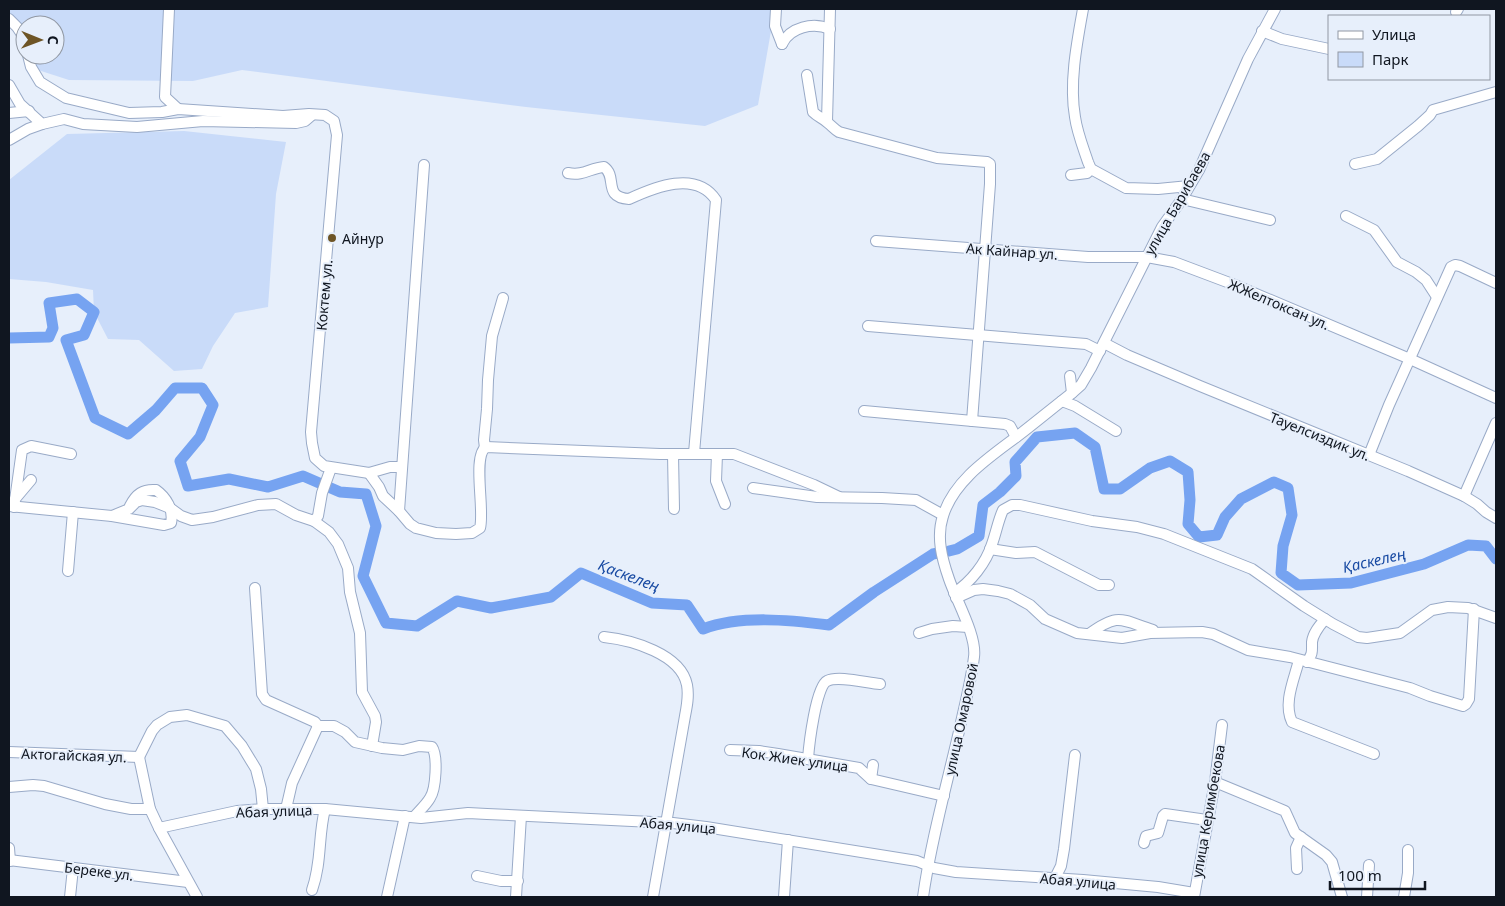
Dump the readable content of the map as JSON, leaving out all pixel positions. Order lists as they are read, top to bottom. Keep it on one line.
{"streets":{"street":["улица Барибаева","Ак Кайнар ул.","Коктем ул.","ЖЖелтоксан ул.","Тауелсиздик ул.","улица Омаровой","Актогайская ул.","Кок Жиек улица","Абая улица","улица Керимбекова","Береке ул."]},"crossings":[["улица Барибаева","Ак Кайнар ул."],["улица Барибаева","ЖЖелтоксан ул."],["улица Барибаева","Тауелсиздик ул."],["улица Барибаева","улица Омаровой"],["Ак Кайнар ул.","ЖЖелтоксан ул."],["улица Омаровой","Кок Жиек улица"],["улица Омаровой","Абая улица"],["Актогайская ул.","Абая улица"],["Абая улица","улица Керимбекова"]],"water":["Қаскелең"],"places":["Айнур"],"legend":["Улица","Парк"],"scale_bar":"100 m","north":"right"}
